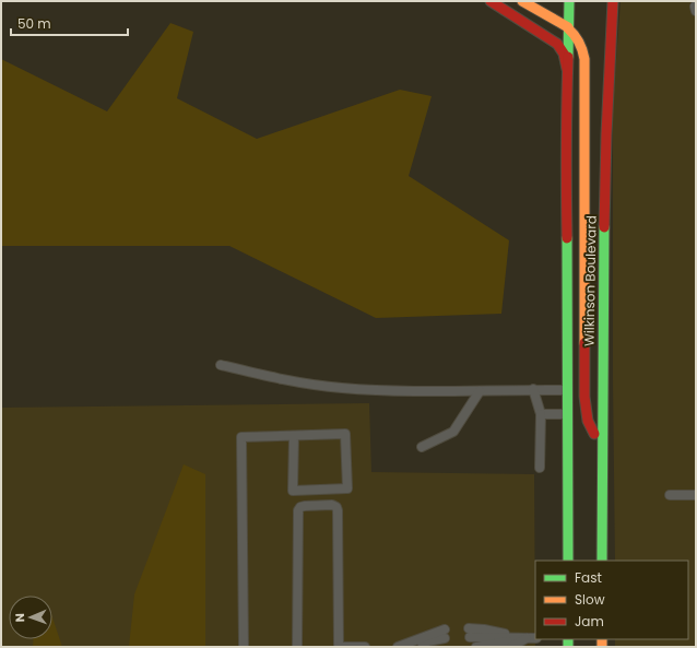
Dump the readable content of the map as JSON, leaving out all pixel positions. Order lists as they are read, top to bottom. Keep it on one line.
{"streets":{"main road":["Wilkinson Boulevard"]},"legend":["Fast","Slow","Jam"],"scale_bar":"50 m","north":"left"}
